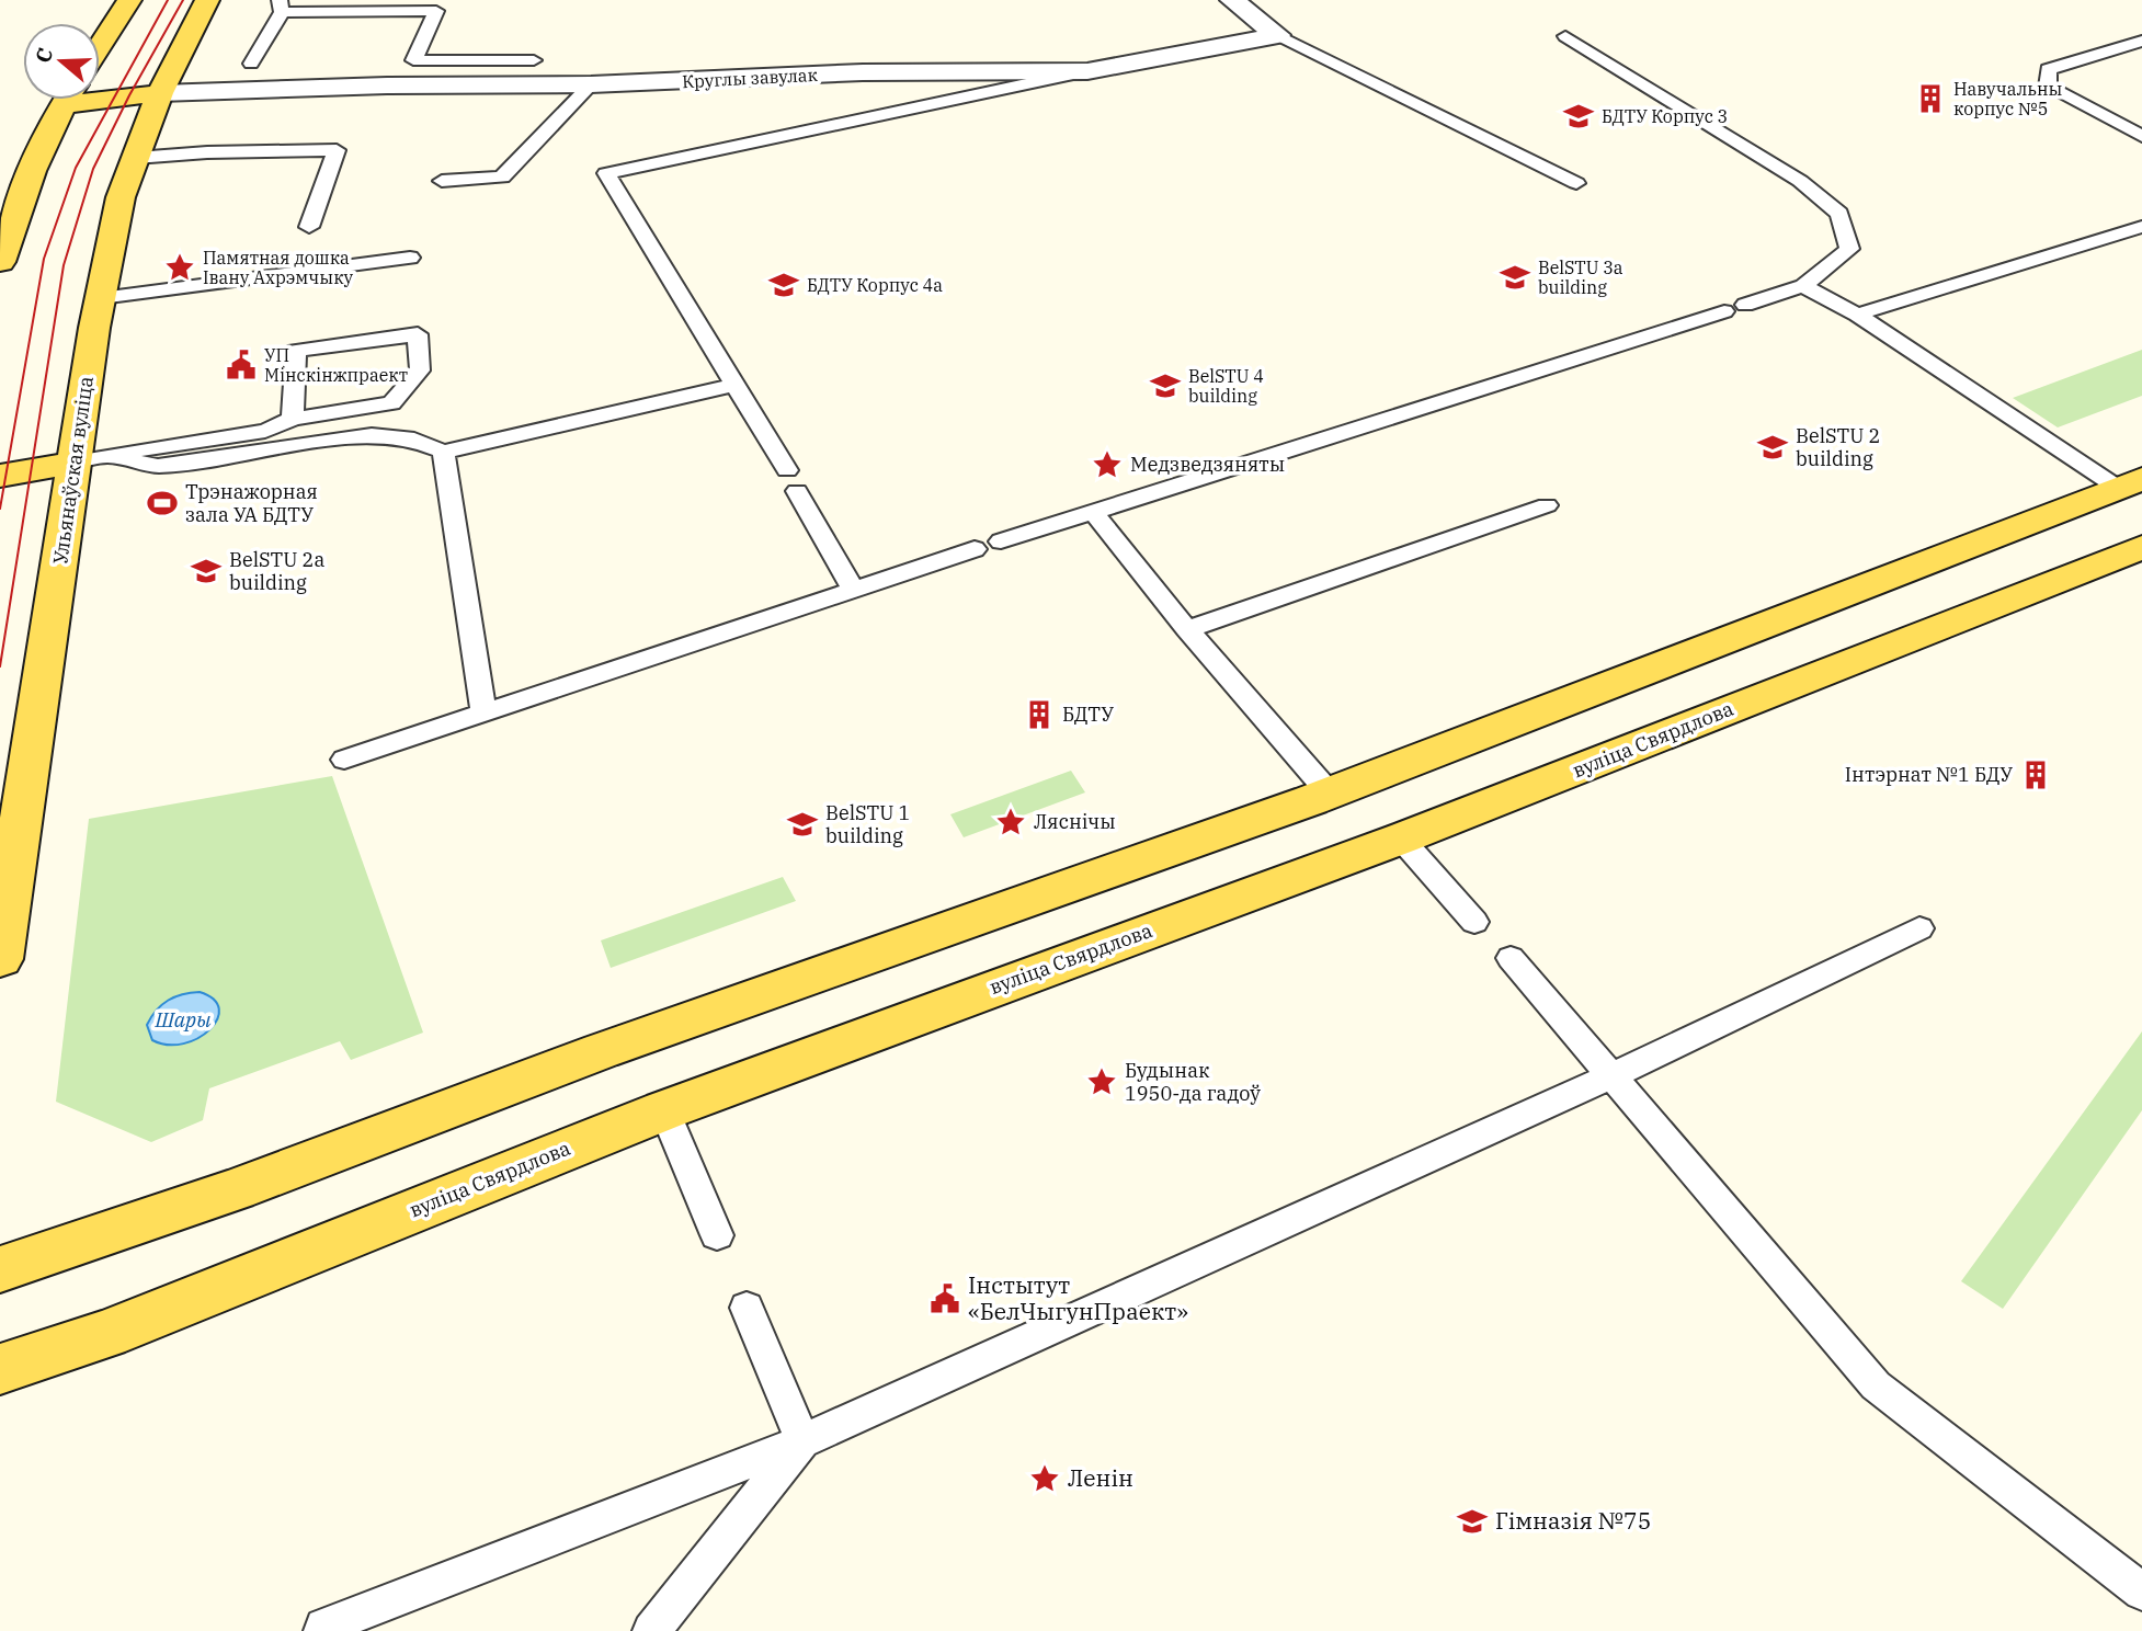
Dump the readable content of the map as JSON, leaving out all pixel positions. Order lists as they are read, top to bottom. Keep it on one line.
{"streets":{"main road":["Ульянаўская вуліца","вуліца Свярдлова"],"street":["Круглы завулак"]},"crossings":[["Круглы завулак","Ульянаўская вуліца"]],"water":["Шары"],"places":{"building":["Навучальны корпус №5","БДТУ","Інтэрнат №1 БДУ"],"school or university":["БДТУ Корпус 3","BelSTU 3a building","БДТУ Корпус 4а","BelSTU 4 building","BelSTU 2 building","BelSTU 2a building","BelSTU 1 building","Гімназія №75"],"place":["Памятная дошка Івану Ахрэмчыку","Медзведзяняты","Ляснічы","Будынак 1950-да гадоў","Ленін"],"public building":["УП Мінскінжпраект","Інстытут «БелЧыгунПраект»"],"sports":["Трэнажорная зала УА БДТУ"]},"north":"left"}
